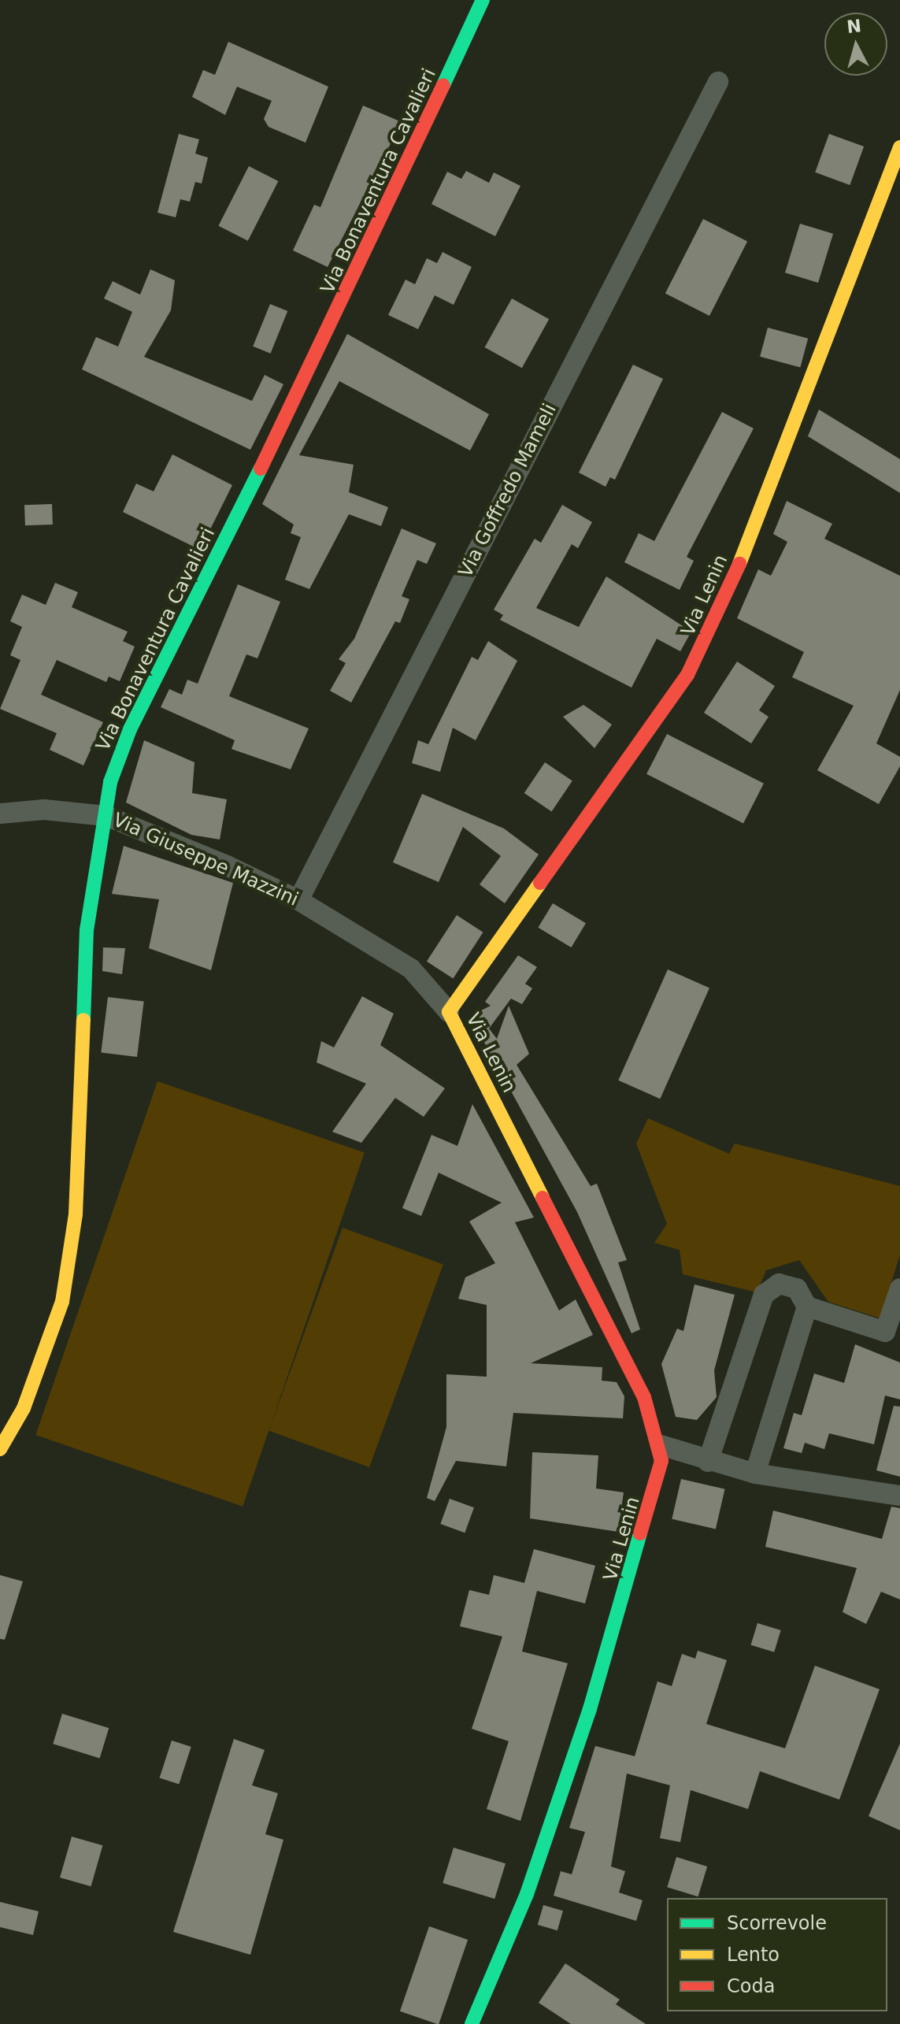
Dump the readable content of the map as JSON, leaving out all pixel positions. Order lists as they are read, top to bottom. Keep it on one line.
{"streets":{"street":["Via Bonaventura Cavalieri","Via Goffredo Mameli","Via Lenin","Via Giuseppe Mazzini"]},"crossings":[["Via Bonaventura Cavalieri","Via Giuseppe Mazzini"],["Via Goffredo Mameli","Via Giuseppe Mazzini"],["Via Lenin","Via Giuseppe Mazzini"]],"legend":["Scorrevole","Lento","Coda"],"north":"top"}
